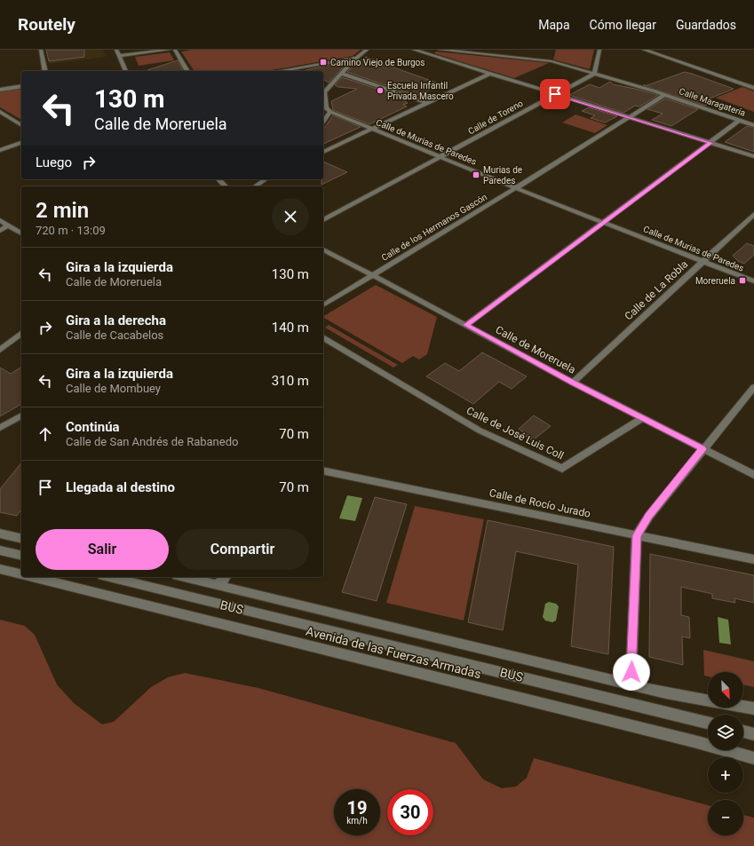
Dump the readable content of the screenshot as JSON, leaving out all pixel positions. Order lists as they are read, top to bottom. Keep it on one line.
{"streets":{"street":["Calle Maragatería","Calle de Toreno","Calle de Murias de Paredes","Calle de los Hermanos Gascón","Calle de La Robla","Calle de Moreruela","Calle de José Luis Coll","Calle de Rocío Jurado","BUS","Avenida de las Fuerzas Armadas"]},"crossings":[["Calle Maragatería","Calle de Toreno"],["Calle Maragatería","Calle de los Hermanos Gascón"],["Calle de Toreno","Calle de Murias de Paredes"],["Calle de Murias de Paredes","Calle de los Hermanos Gascón"],["Calle de Murias de Paredes","Calle de La Robla"],["Calle de los Hermanos Gascón","Calle de Moreruela"],["Calle de La Robla","Calle de Moreruela"],["Calle de Moreruela","Calle de José Luis Coll"]],"places":{"transit":["Camino Viejo de Burgos","Murias de Paredes","Moreruela"],"other":["Escuela Infantil Privada Mascero"]},"north":"bottom right","page":{"header":"Routely","nav":["Mapa","Cómo llegar","Guardados"],"turn":["130 m","Calle de Moreruela"],"then":"Luego","heading":["2 min","720 m · 13:09"],"list":[{"name":"Gira a la izquierda","note":"Calle de Moreruela","value":"130 m"},{"name":"Gira a la derecha","note":"Calle de Cacabelos","value":"140 m"},{"name":"Gira a la izquierda","note":"Calle de Mombuey","value":"310 m"},{"name":"Continúa","note":"Calle de San Andrés de Rabanedo","value":"70 m"},{"name":"Llegada al destino","value":"70 m"}],"buttons":["Salir","Compartir"],"map_buttons":["+","−"],"speed":"19 km/h","limit":"30"}}
